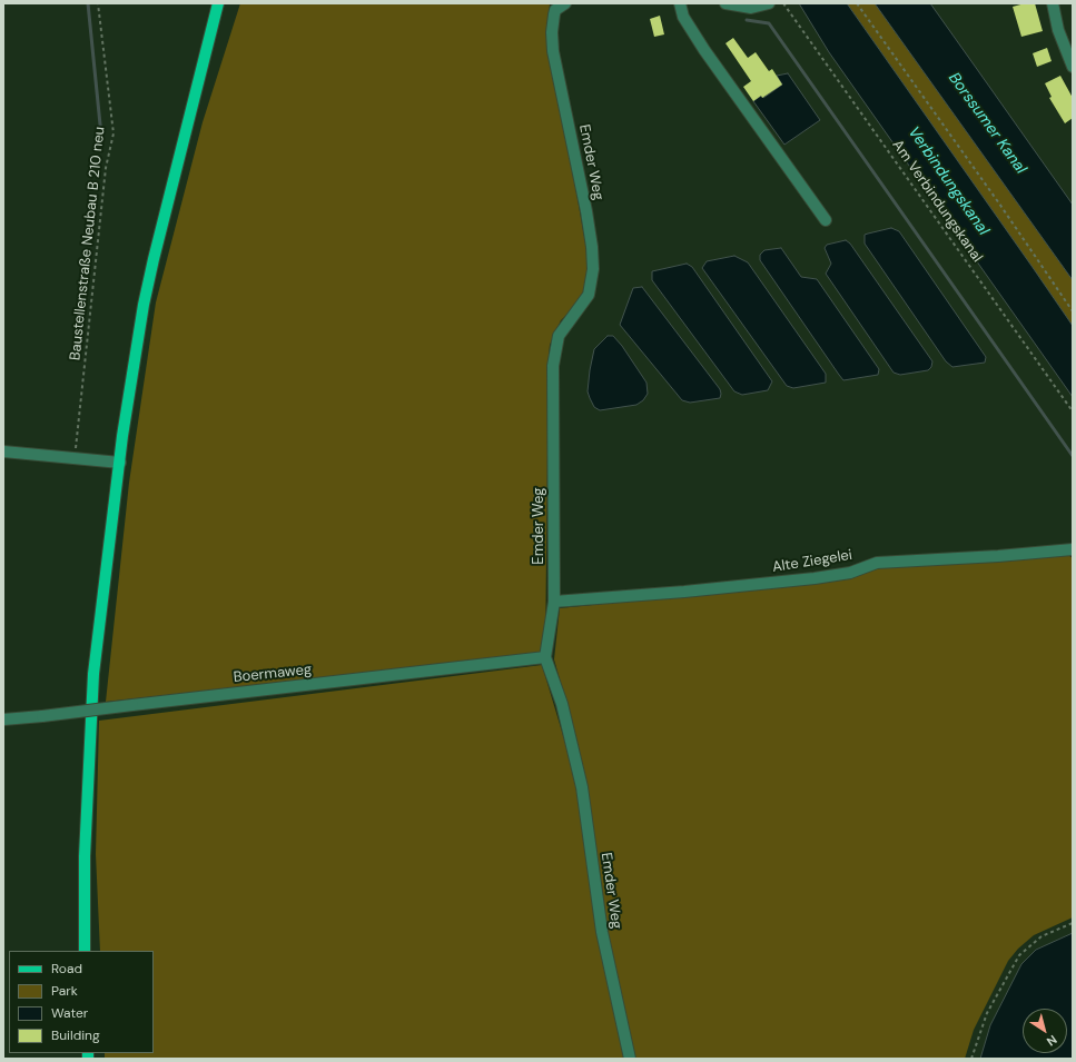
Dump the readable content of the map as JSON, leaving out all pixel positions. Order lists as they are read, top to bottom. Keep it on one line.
{"streets":{"street":["Emder Weg","Alte Ziegelei","Boermaweg"],"path":["Am Verbindungskanal","Baustellenstraße Neubau B 210 neu"]},"crossings":[["Emder Weg","Alte Ziegelei"],["Emder Weg","Boermaweg"]],"water":["Borssumer Kanal","Verbindungskanal"],"legend":["Road","Park","Water","Building"],"north":"bottom right"}
